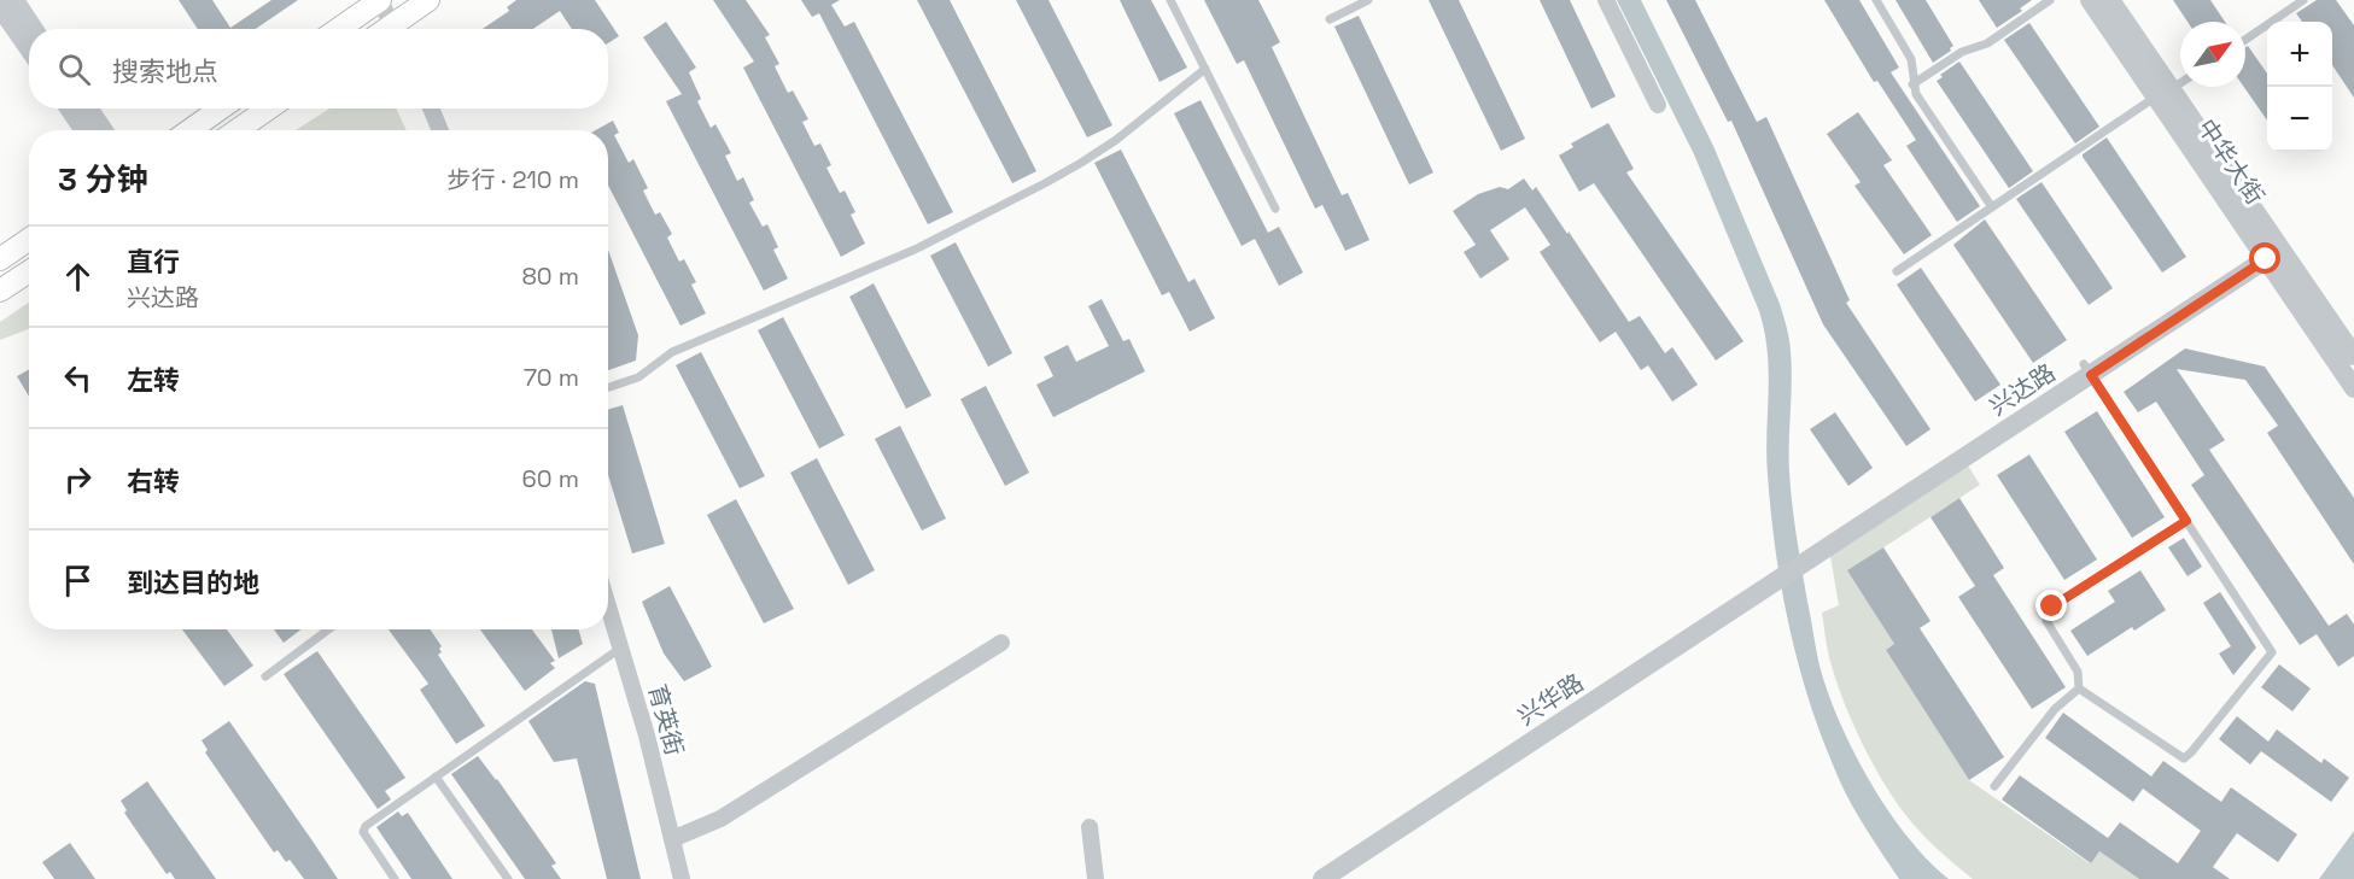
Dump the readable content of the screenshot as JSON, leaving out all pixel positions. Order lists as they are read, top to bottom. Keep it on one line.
{"streets":{"street":["中华大街","兴达路","兴华路","育英街"]},"crossings":[["中华大街","兴达路"],["兴达路","兴华路"]],"north":"top right","page":{"map_buttons":["+","−"],"search":"搜索地点","heading":["3 分钟","步行 · 210 m"],"list":[["直行","兴达路","80 m"],["左转","70 m"],["右转","60 m"],"到达目的地"]}}
